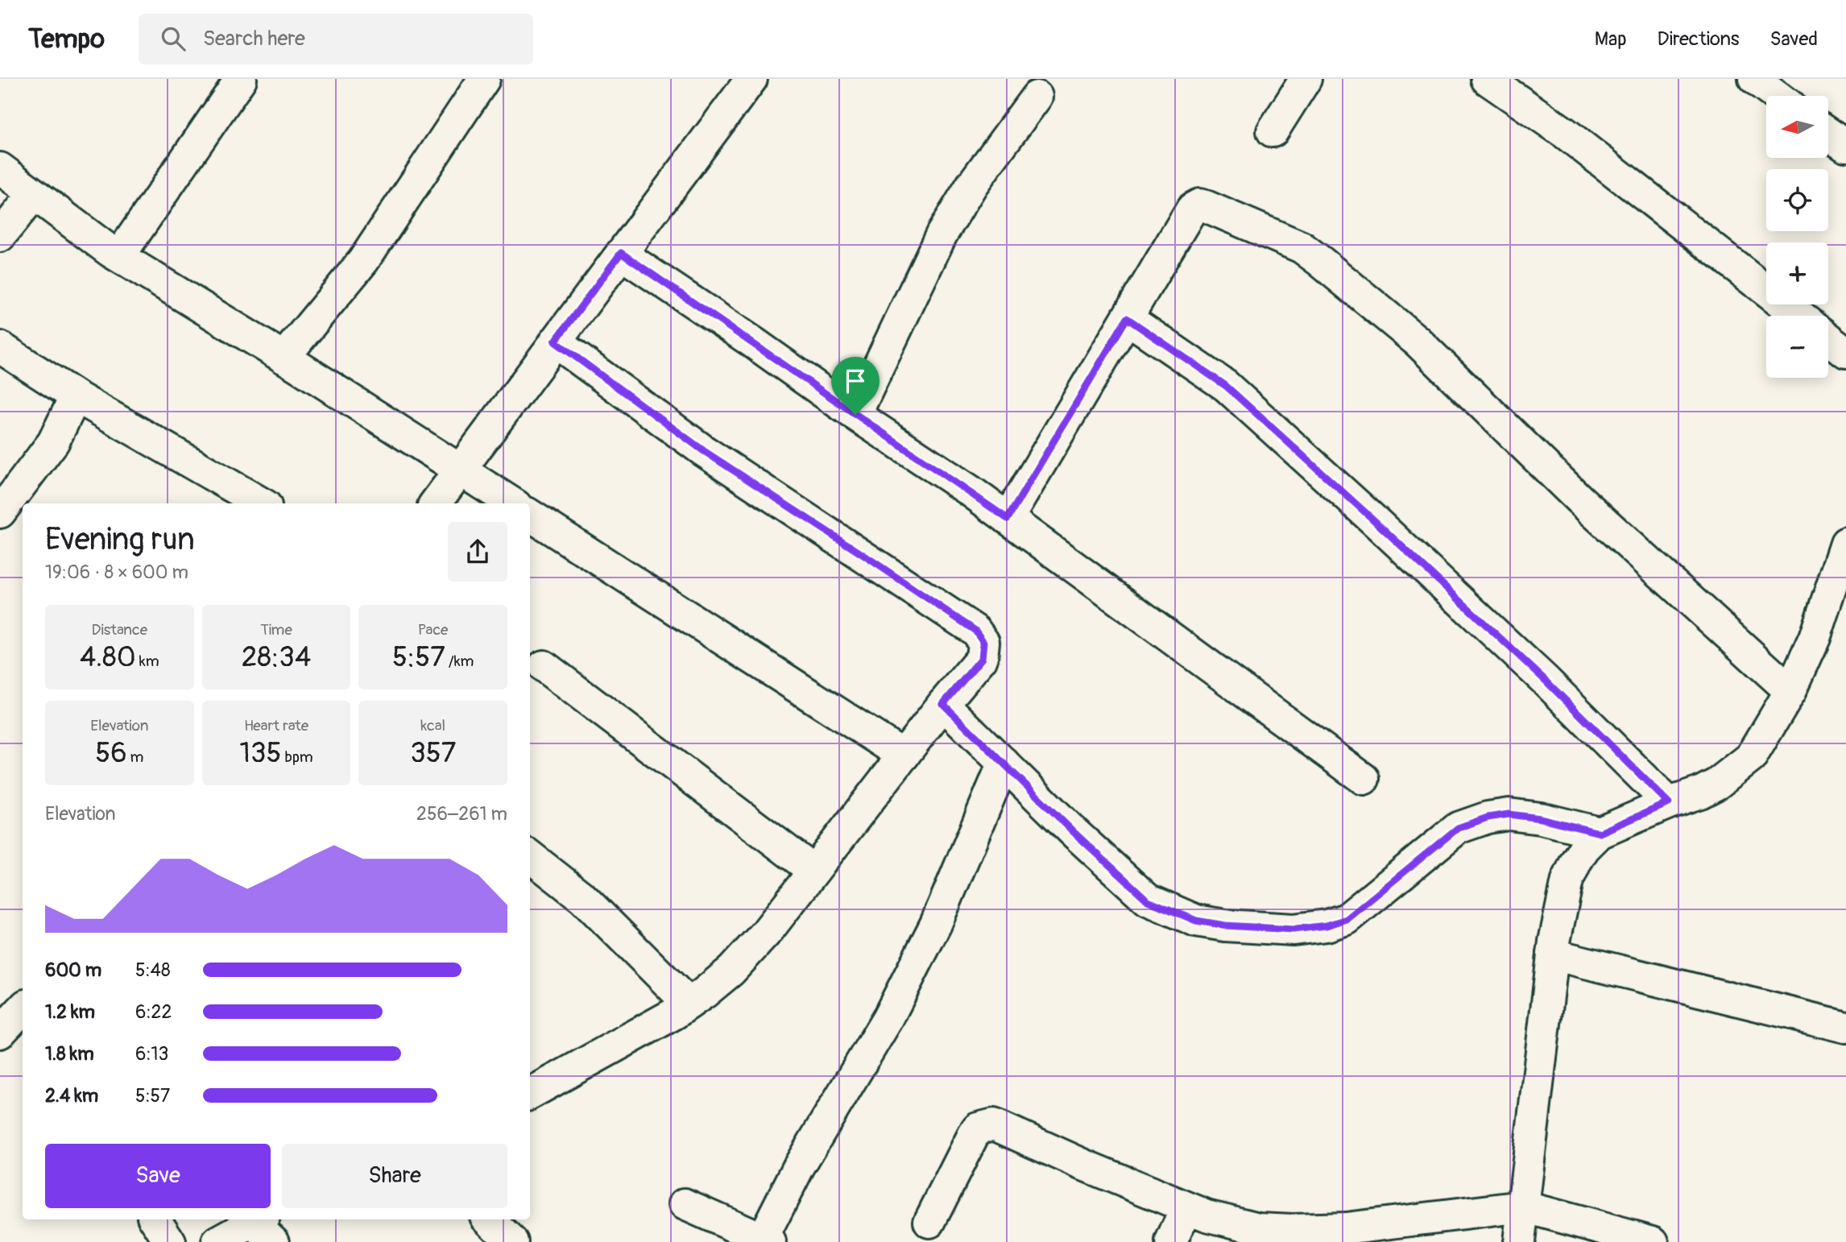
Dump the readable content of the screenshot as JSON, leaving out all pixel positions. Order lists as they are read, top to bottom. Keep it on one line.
{"north":"left","page":{"header":"Tempo","search":"Search here","nav":["Map","Directions","Saved"],"map_buttons":["+","−"],"heading":["Evening run","19:06 · 8 × 600 m"],"stats":[["Distance","4.80 km"],["Time","28:34"],["Pace","5:57 /km"],["Elevation","56 m"],["Heart rate","135 bpm"],["kcal","357"]],"chart":["Elevation","256–261 m"],"list":[{"name":"600 m","note":"5:48"},{"name":"1.2 km","note":"6:22"},{"name":"1.8 km","note":"6:13"},{"name":"2.4 km","note":"5:57"}],"buttons":["Save","Share"]}}
